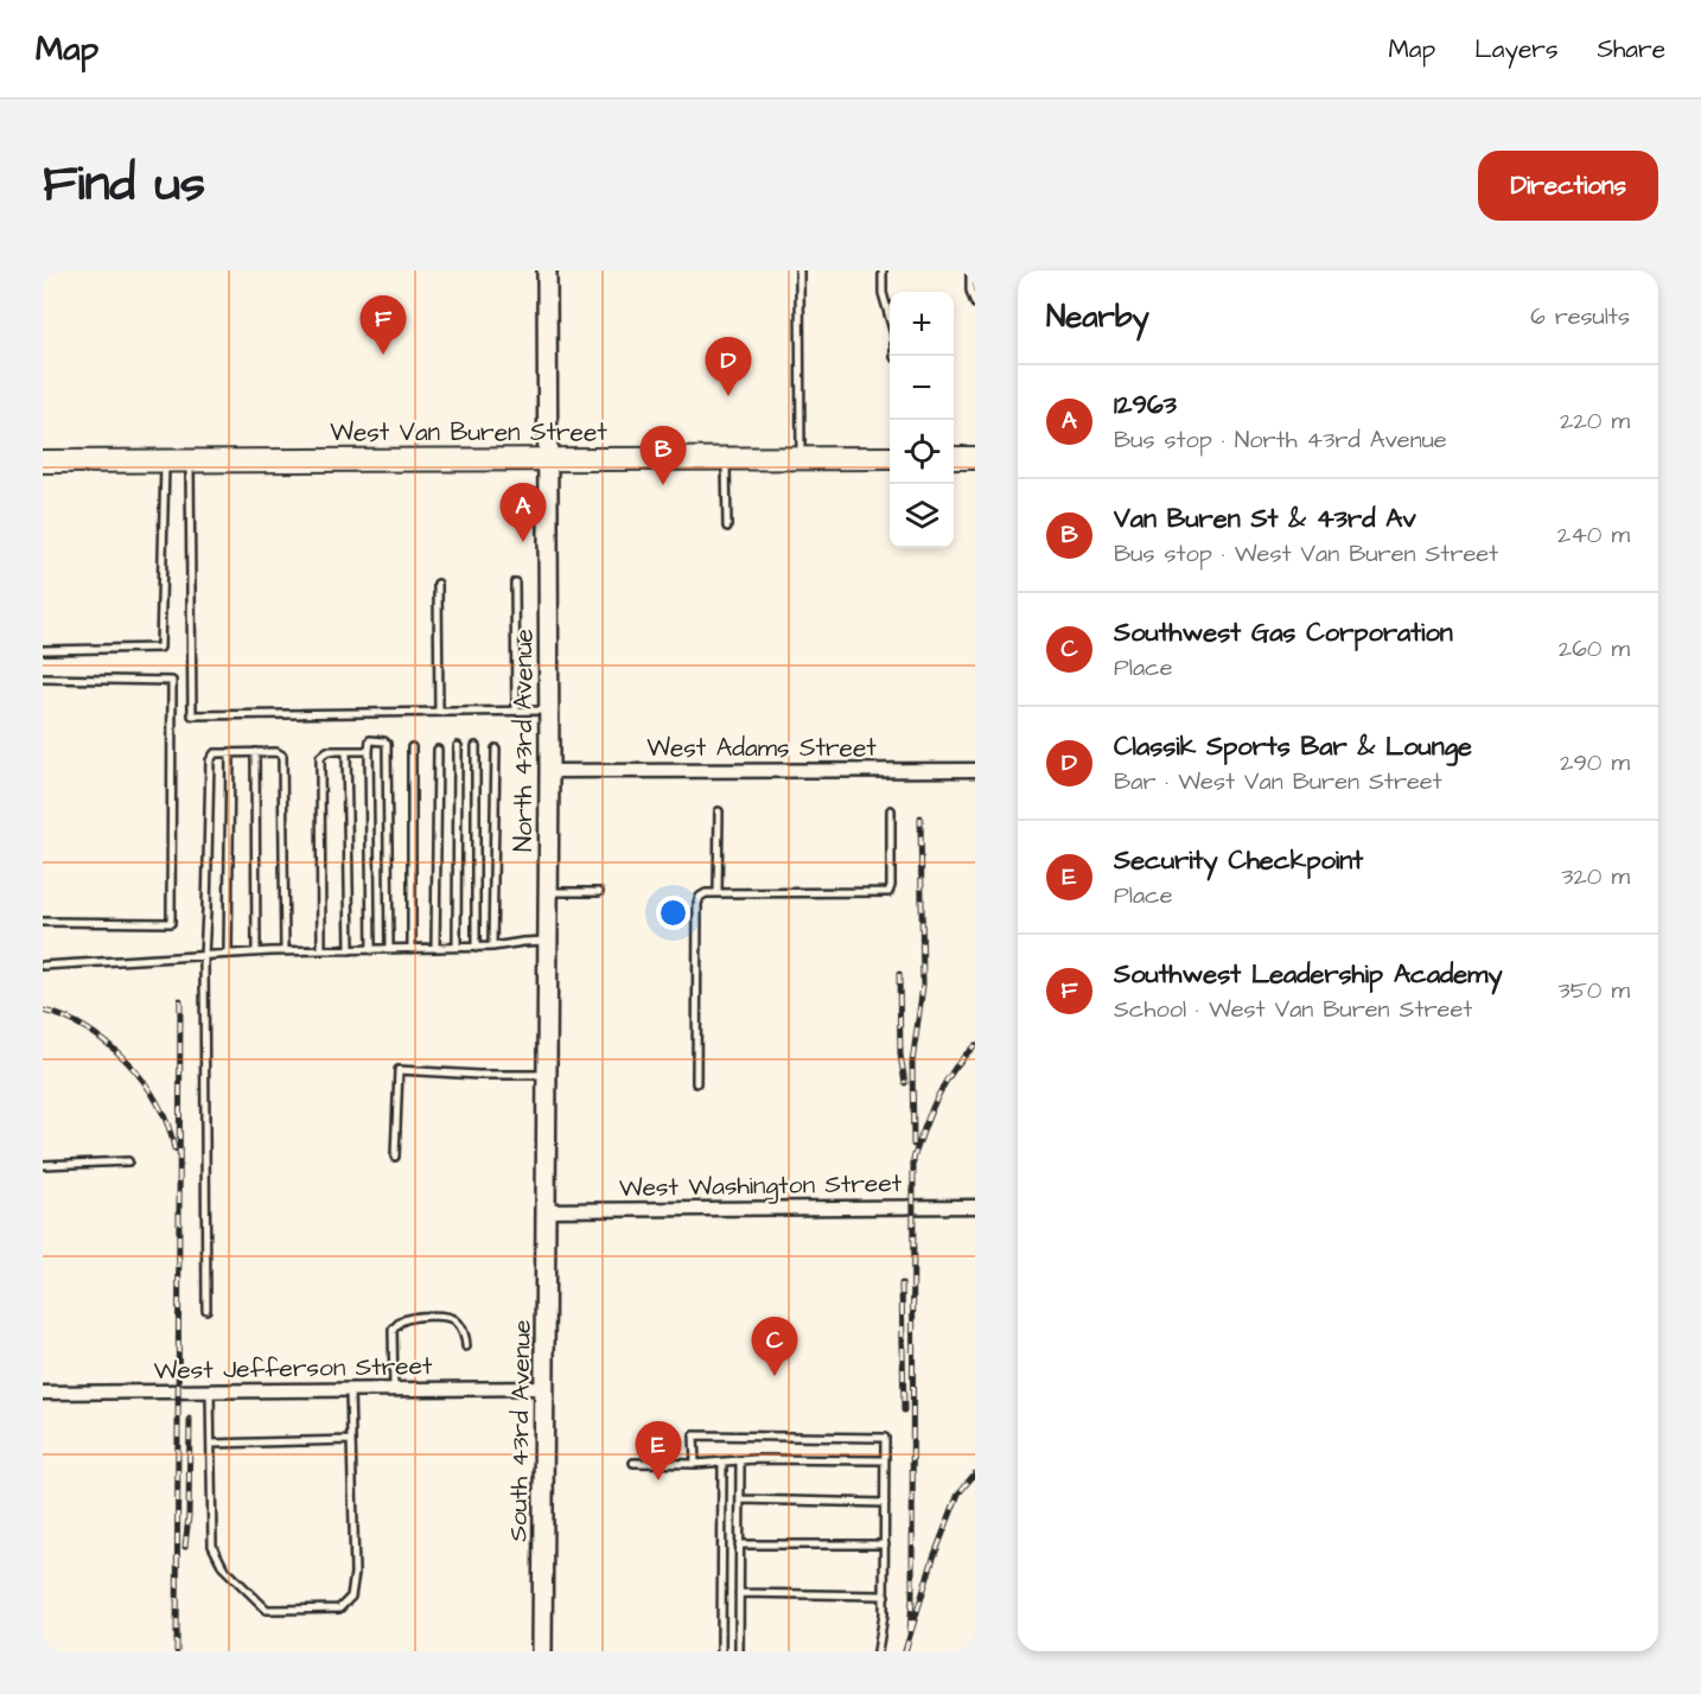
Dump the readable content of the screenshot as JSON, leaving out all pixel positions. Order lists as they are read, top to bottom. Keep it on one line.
{"streets":{"main road":["West Van Buren Street","North 43rd Avenue","South 43rd Avenue"],"street":["West Adams Street","West Washington Street","West Jefferson Street"]},"crossings":[["West Van Buren Street","North 43rd Avenue"],["North 43rd Avenue","West Adams Street"],["North 43rd Avenue","West Washington Street"],["North 43rd Avenue","South 43rd Avenue"],["West Washington Street","South 43rd Avenue"],["West Jefferson Street","South 43rd Avenue"]],"page":{"header":"Map","nav":["Map","Layers","Share"],"title":"Find us","buttons":"Directions","heading":["Nearby","6 results"],"map_buttons":["+","−"],"pins":["F","D","B","A","C","E"],"list":[{"mark":"A","name":"12963","note":"Bus stop · North 43rd Avenue","value":"220 m"},{"mark":"B","name":"Van Buren St & 43rd Av","note":"Bus stop · West Van Buren Street","value":"240 m"},{"mark":"C","name":"Southwest Gas Corporation","note":"Place","value":"260 m"},{"mark":"D","name":"Classik Sports Bar & Lounge","note":"Bar · West Van Buren Street","value":"290 m"},{"mark":"E","name":"Security Checkpoint","note":"Place","value":"320 m"},{"mark":"F","name":"Southwest Leadership Academy","note":"School · West Van Buren Street","value":"350 m"}]}}
